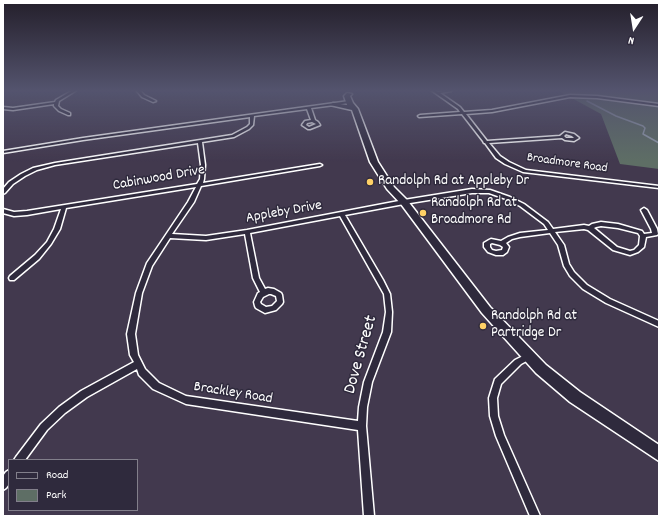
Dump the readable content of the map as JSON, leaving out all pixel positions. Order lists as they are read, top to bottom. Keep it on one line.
{"streets":{"street":["Broadmore Road","Cabinwood Drive","Appleby Drive","Dove Street","Brackley Road"]},"crossings":[["Cabinwood Drive","Brackley Road"],["Appleby Drive","Dove Street"],["Appleby Drive","Brackley Road"],["Dove Street","Brackley Road"]],"places":["Randolph Rd at Appleby Dr","Randolph Rd at Broadmore Rd","Randolph Rd at Partridge Dr"],"legend":["Road","Park"],"north":"bottom"}
